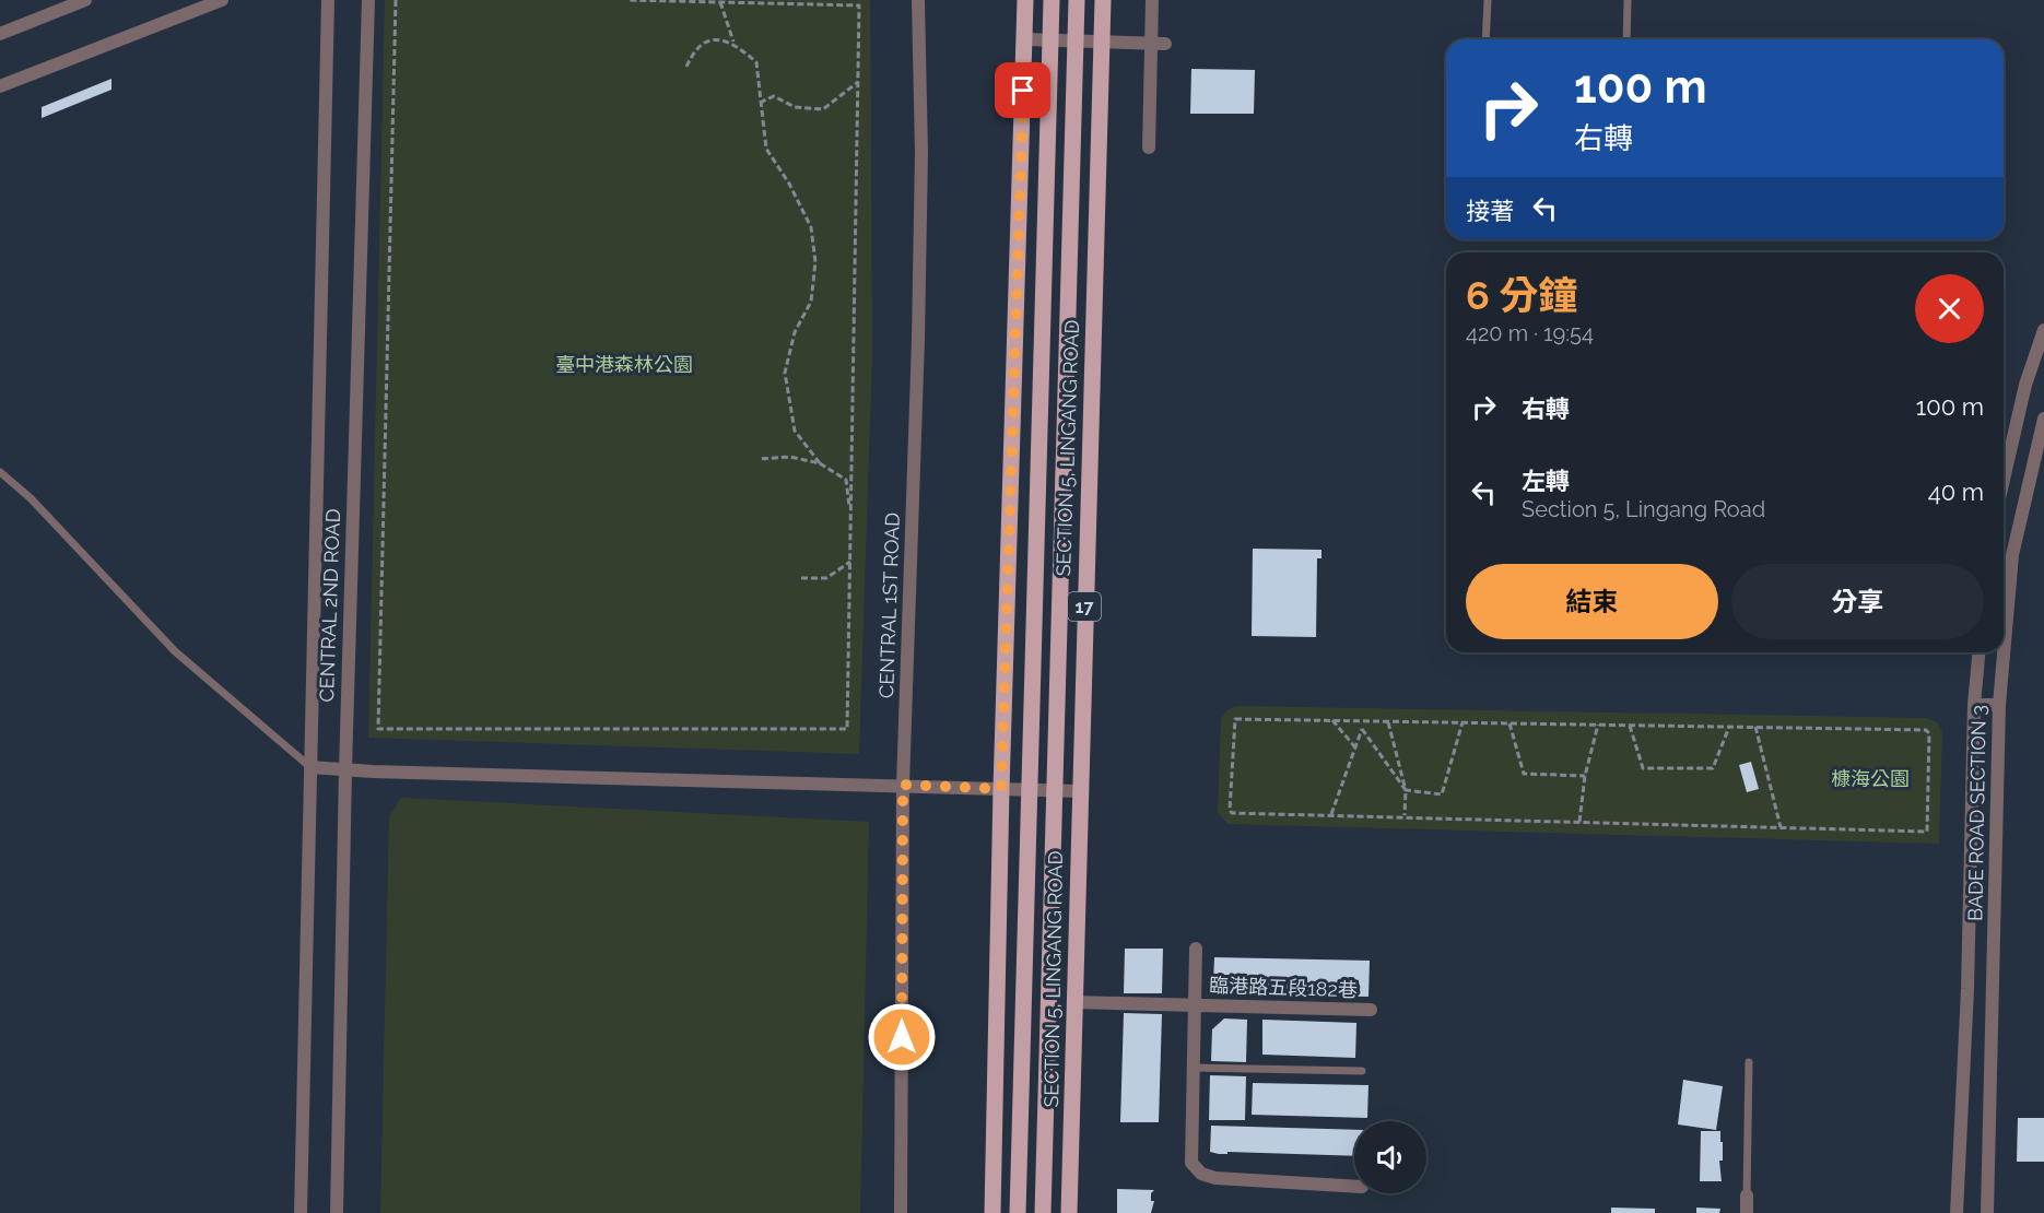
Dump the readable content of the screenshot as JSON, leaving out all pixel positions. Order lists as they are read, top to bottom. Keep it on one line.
{"streets":{"main road":["SECTION 5, LINGANG ROAD","17"],"street":["CENTRAL 2ND ROAD","CENTRAL 1ST ROAD","BADE ROAD SECTION 3","臨港路五段182巷"]},"crossings":[["SECTION 5, LINGANG ROAD","臨港路五段182巷"]],"parks":["臺中港森林公園","槺海公園"],"page":{"turn":["100 m","右轉"],"then":"接著","heading":["6 分鐘","420 m · 19:54"],"list":[{"name":"右轉","value":"100 m"},{"name":"左轉","note":"Section 5, Lingang Road","value":"40 m"}],"buttons":["結束","分享"]}}
